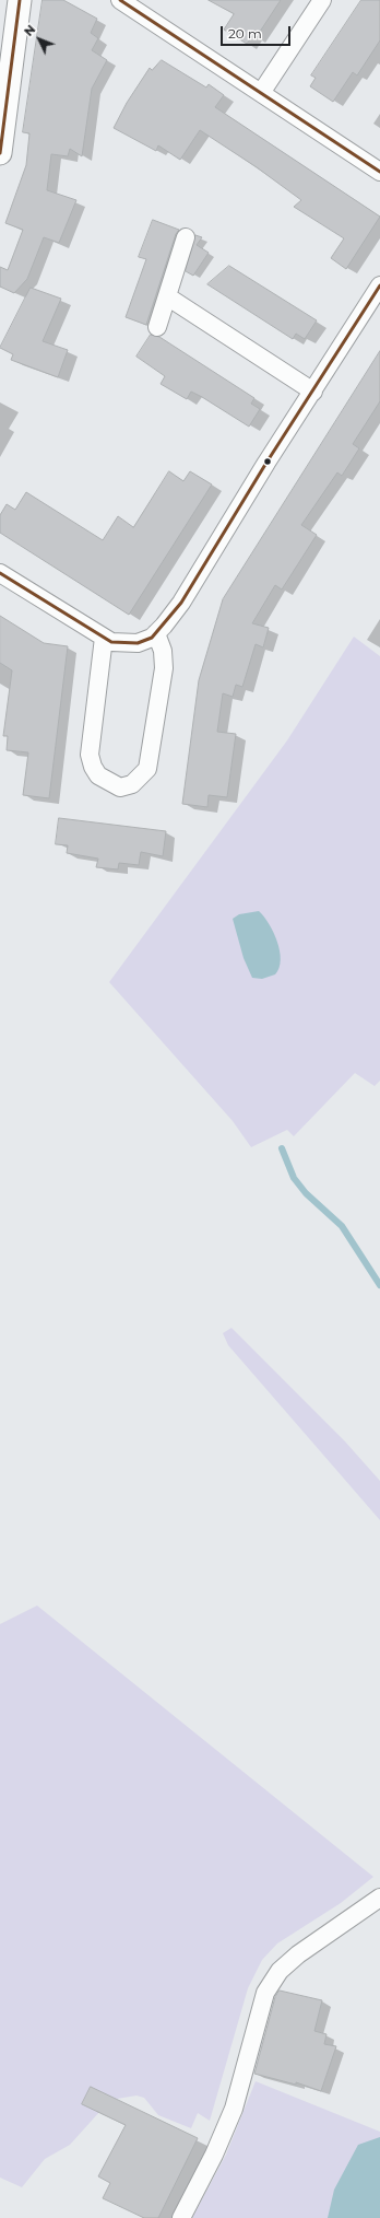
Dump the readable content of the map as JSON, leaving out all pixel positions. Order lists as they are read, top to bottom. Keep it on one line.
{"scale_bar":"20 m","north":"top left"}
